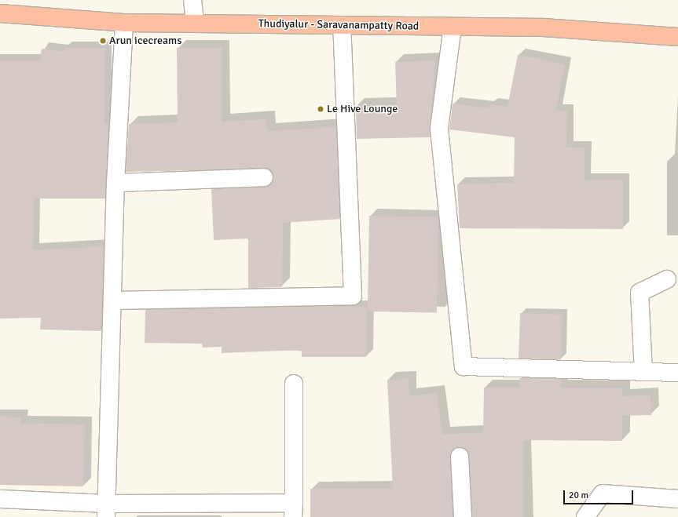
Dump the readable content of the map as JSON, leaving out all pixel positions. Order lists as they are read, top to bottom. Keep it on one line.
{"streets":{"main road":["Thudiyalur - Saravanampatty Road"]},"places":["Arun icecreams","Le Hive Lounge"],"scale_bar":"20 m"}
